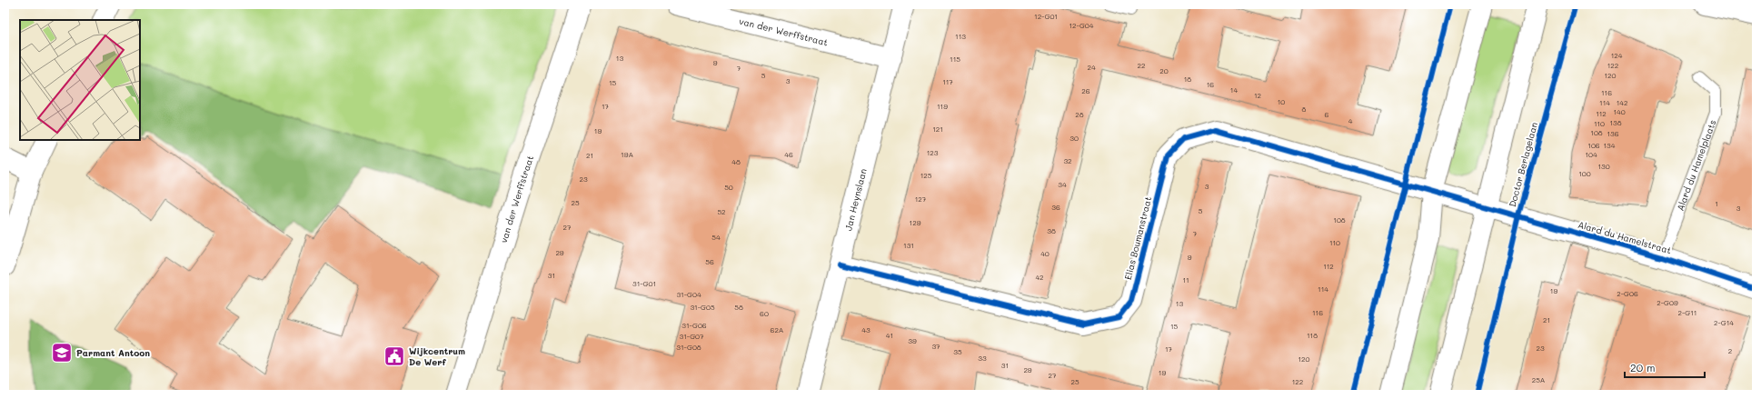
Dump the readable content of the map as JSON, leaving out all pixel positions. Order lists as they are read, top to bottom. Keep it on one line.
{"streets":{"street":["van der Werffstraat","Jan Heynslaan","Alard du Hamelstraat","Elias Boumanstraat"],"lane":["Alard du Hamelplaats"],"cycle path":["Doctor Berlagelaan"]},"crossings":[["van der Werffstraat","Jan Heynslaan"],["Alard du Hamelplaats","Alard du Hamelstraat"],["Jan Heynslaan","Elias Boumanstraat"],["Alard du Hamelstraat","Elias Boumanstraat"]],"places":{"school or university":["Parmant Antoon"],"public building":["Wijkcentrum De Werf"]},"house_numbers":["12-G01","12-G04","113","124","13","115","9","22","122","24","7","20","5","120","18","3","117","15","16","14","26","116","12","10","114","142","17","119","8","140","112","28","6","4","138","110","121","19","108","136","30","106","134","123","19A","46","104","21","32","48","130","100","125","23","34","3","50","127","25","1","36","3","5","52","108","129","27","38","7","54","110","131","29","40","9","56","112","31","42","11","31-G01","114","19","2-G06","31-G04","2-G09","13","31-G05","58","116","2-G11","60","21","2-G14","31-G06","15","62A","43","41","118","31-G07","39","37","31-G08","23","17","2","35","33","120","31","29","19","27","25A","25","122"],"scale_bar":"20 m"}
